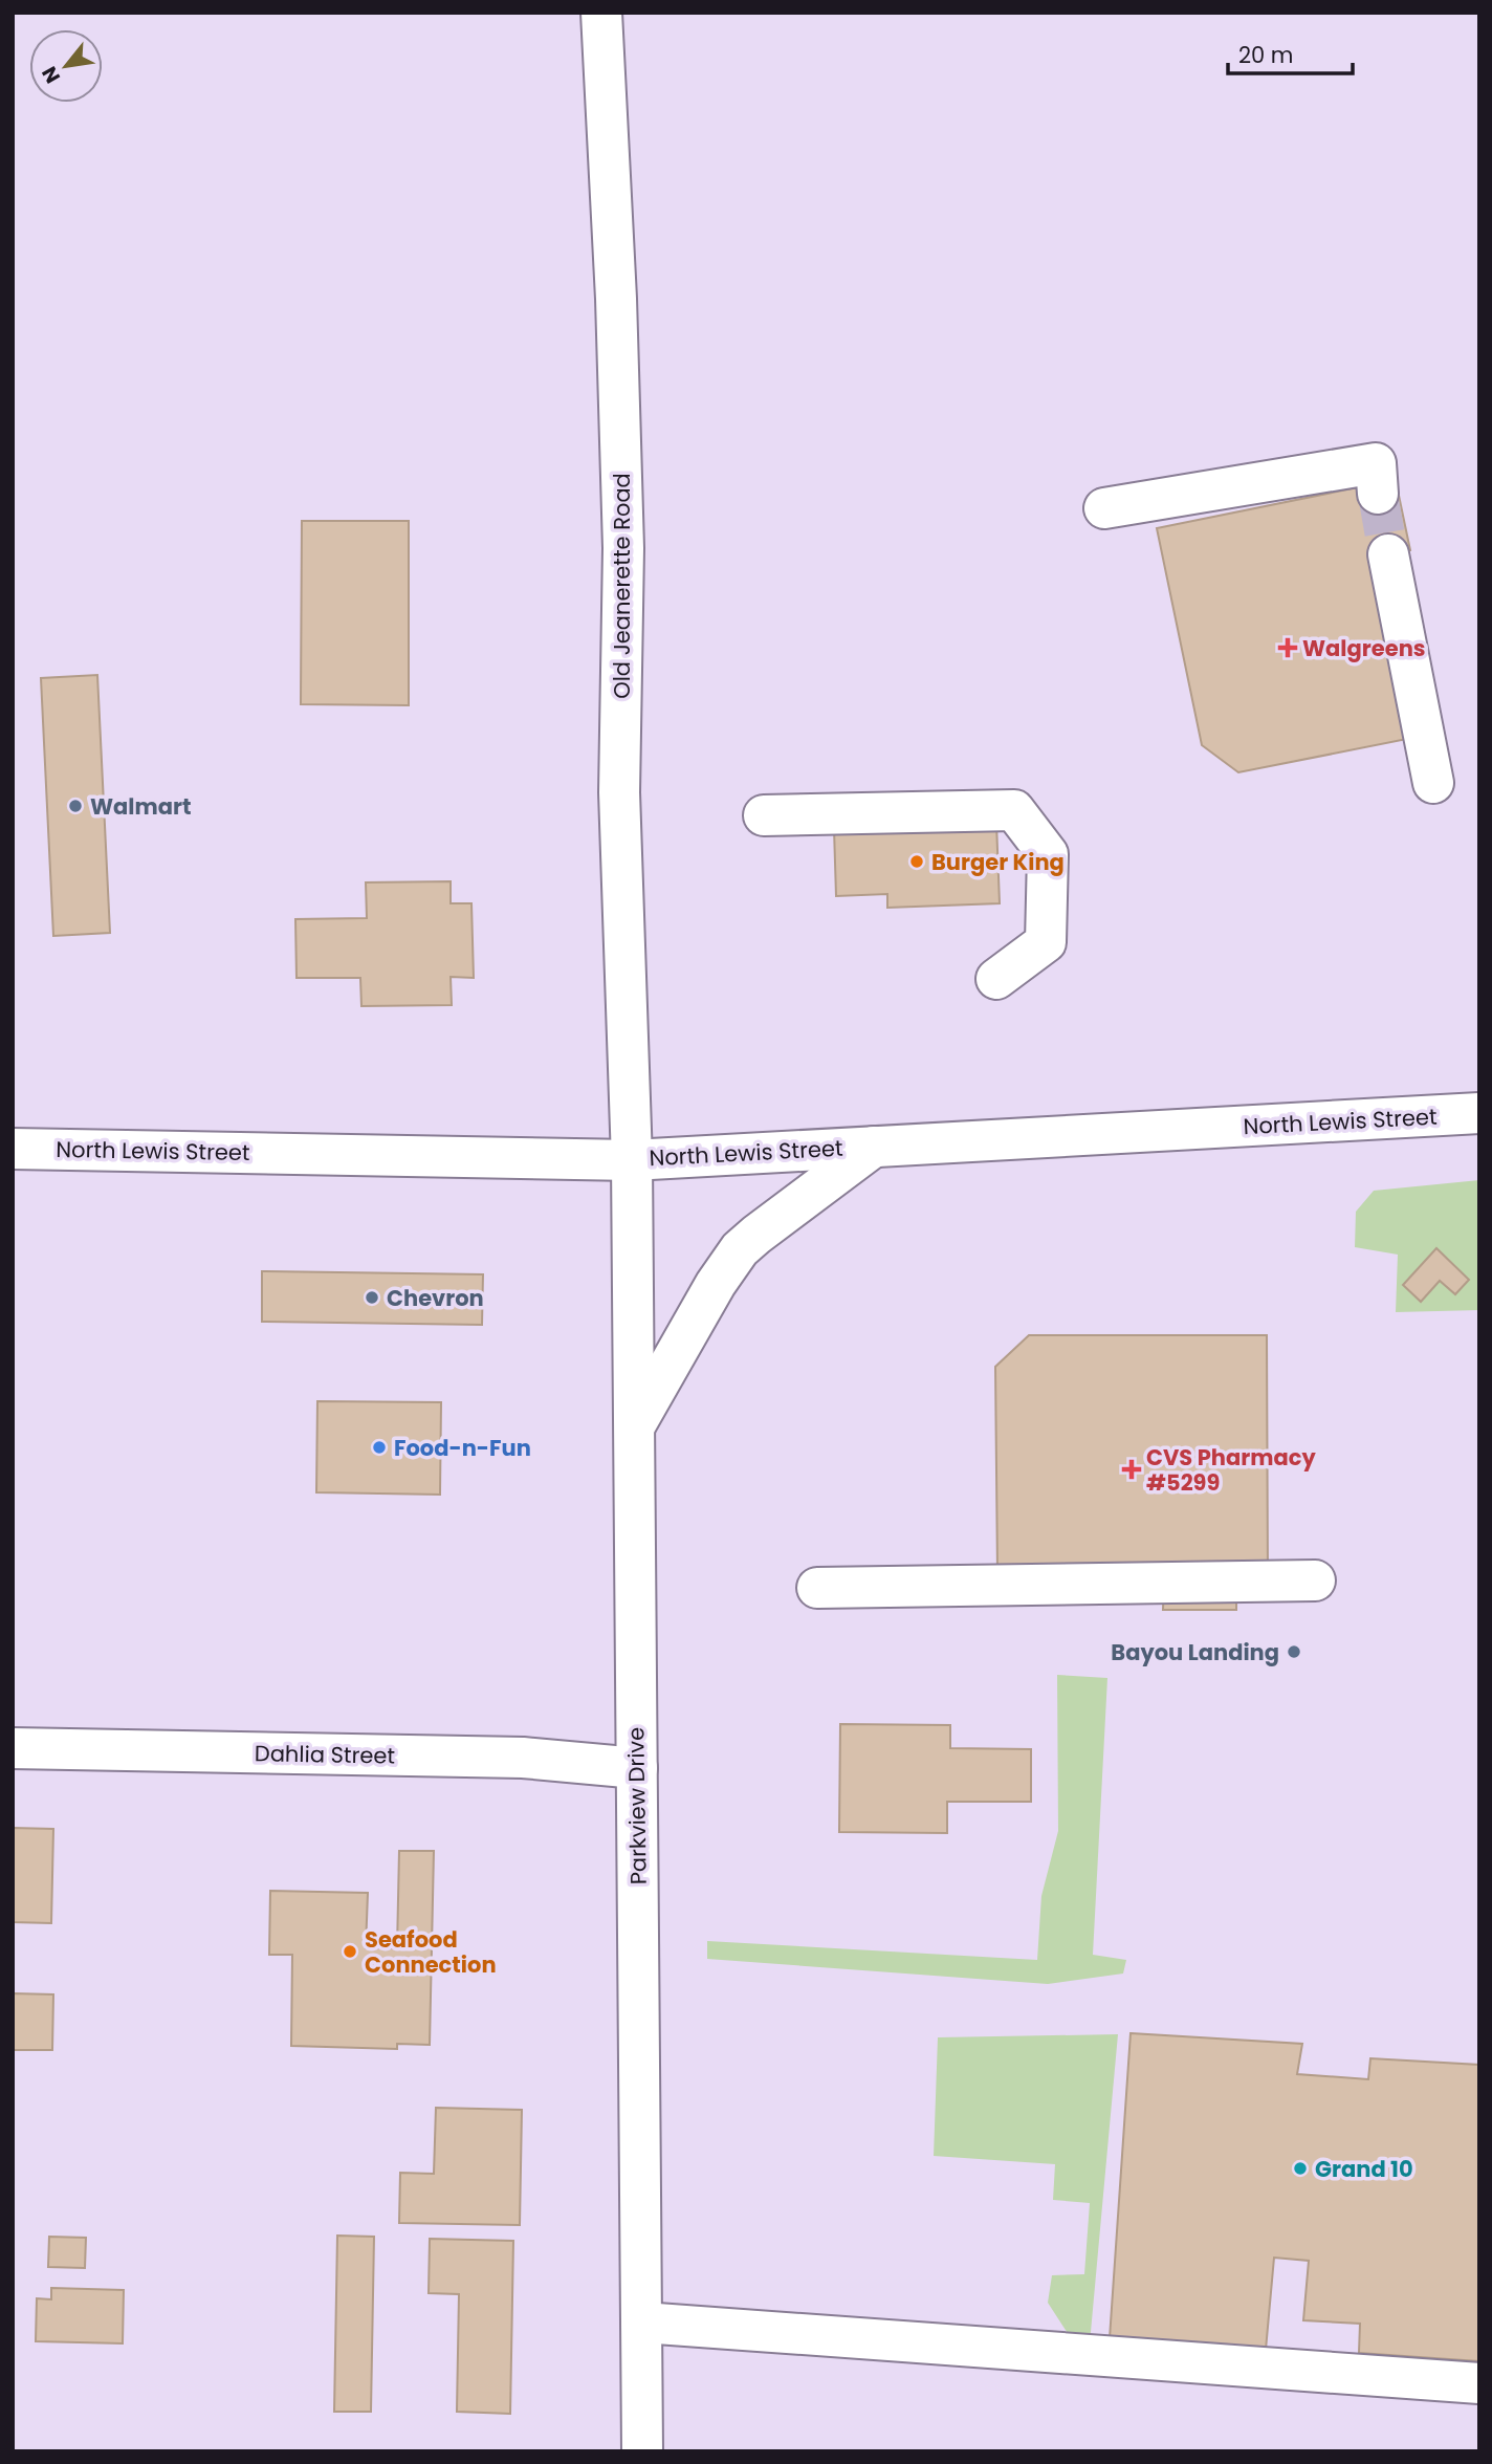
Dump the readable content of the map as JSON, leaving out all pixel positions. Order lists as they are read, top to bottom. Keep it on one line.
{"streets":{"main road":["Old Jeanerette Road","North Lewis Street","Dahlia Street","Parkview Drive"]},"crossings":[["Old Jeanerette Road","North Lewis Street"],["Old Jeanerette Road","Parkview Drive"],["North Lewis Street","Parkview Drive"],["Dahlia Street","Parkview Drive"]],"places":{"health":["Walgreens","CVS Pharmacy #5299"],"other":["Walmart","Burger King","Chevron","Food-n-Fun","Bayou Landing","Seafood Connection","Grand 10"]},"scale_bar":"20 m","north":"bottom left"}
